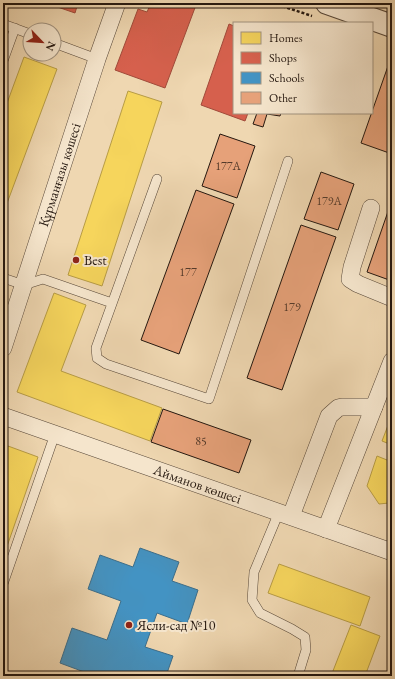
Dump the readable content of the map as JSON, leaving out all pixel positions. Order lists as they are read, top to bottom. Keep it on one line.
{"streets":{"street":["Құрманғазы көшесі","Айманов көшесі"]},"places":["Best","Ясли-сад №10"],"house_numbers":["177А","179А","177","179","85"],"legend":["Homes","Shops","Schools","Other"],"north":"bottom right"}
